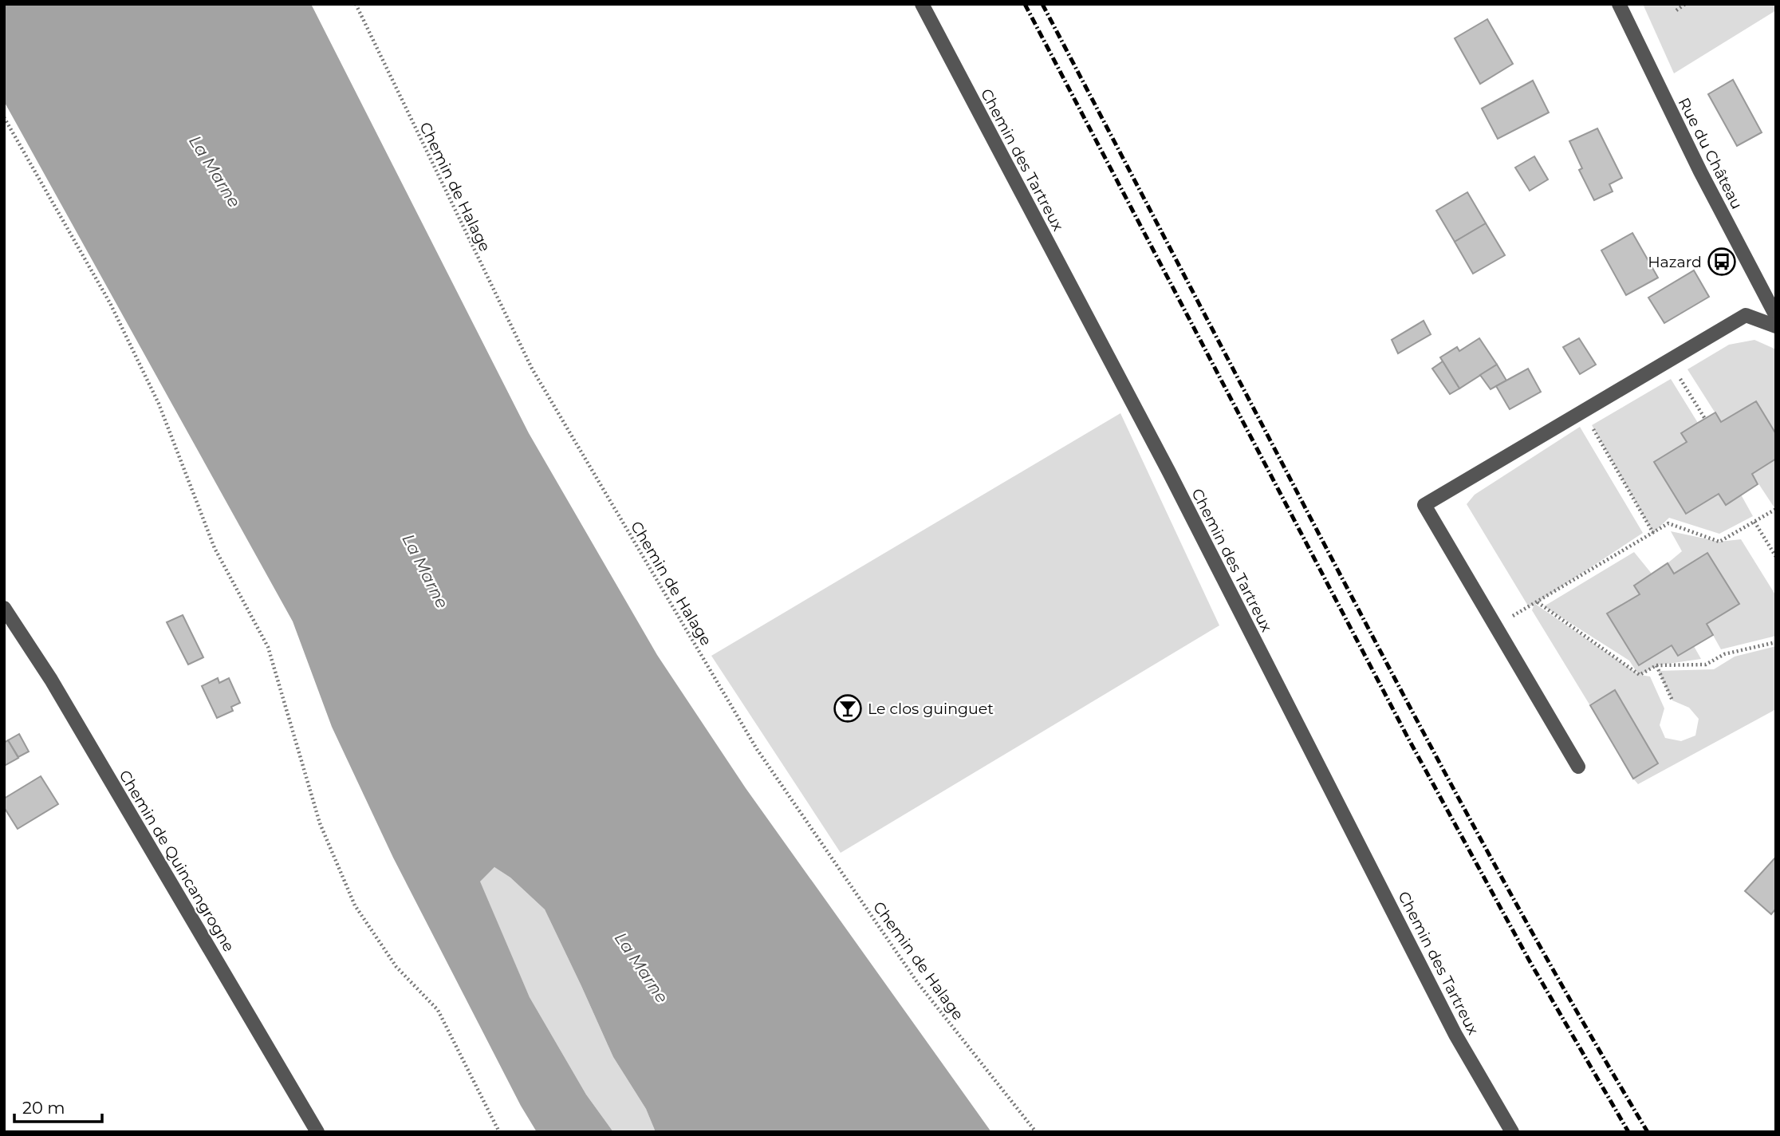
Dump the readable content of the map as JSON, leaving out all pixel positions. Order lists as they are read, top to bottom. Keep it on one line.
{"streets":{"street":["Rue du Château","Chemin des Tartreux","Chemin de Quincangrogne"],"path":["Chemin de Halage"]},"water":["La Marne"],"places":{"bus stop":["Hazard"],"bar":["Le clos guinguet"]},"scale_bar":"20 m"}
